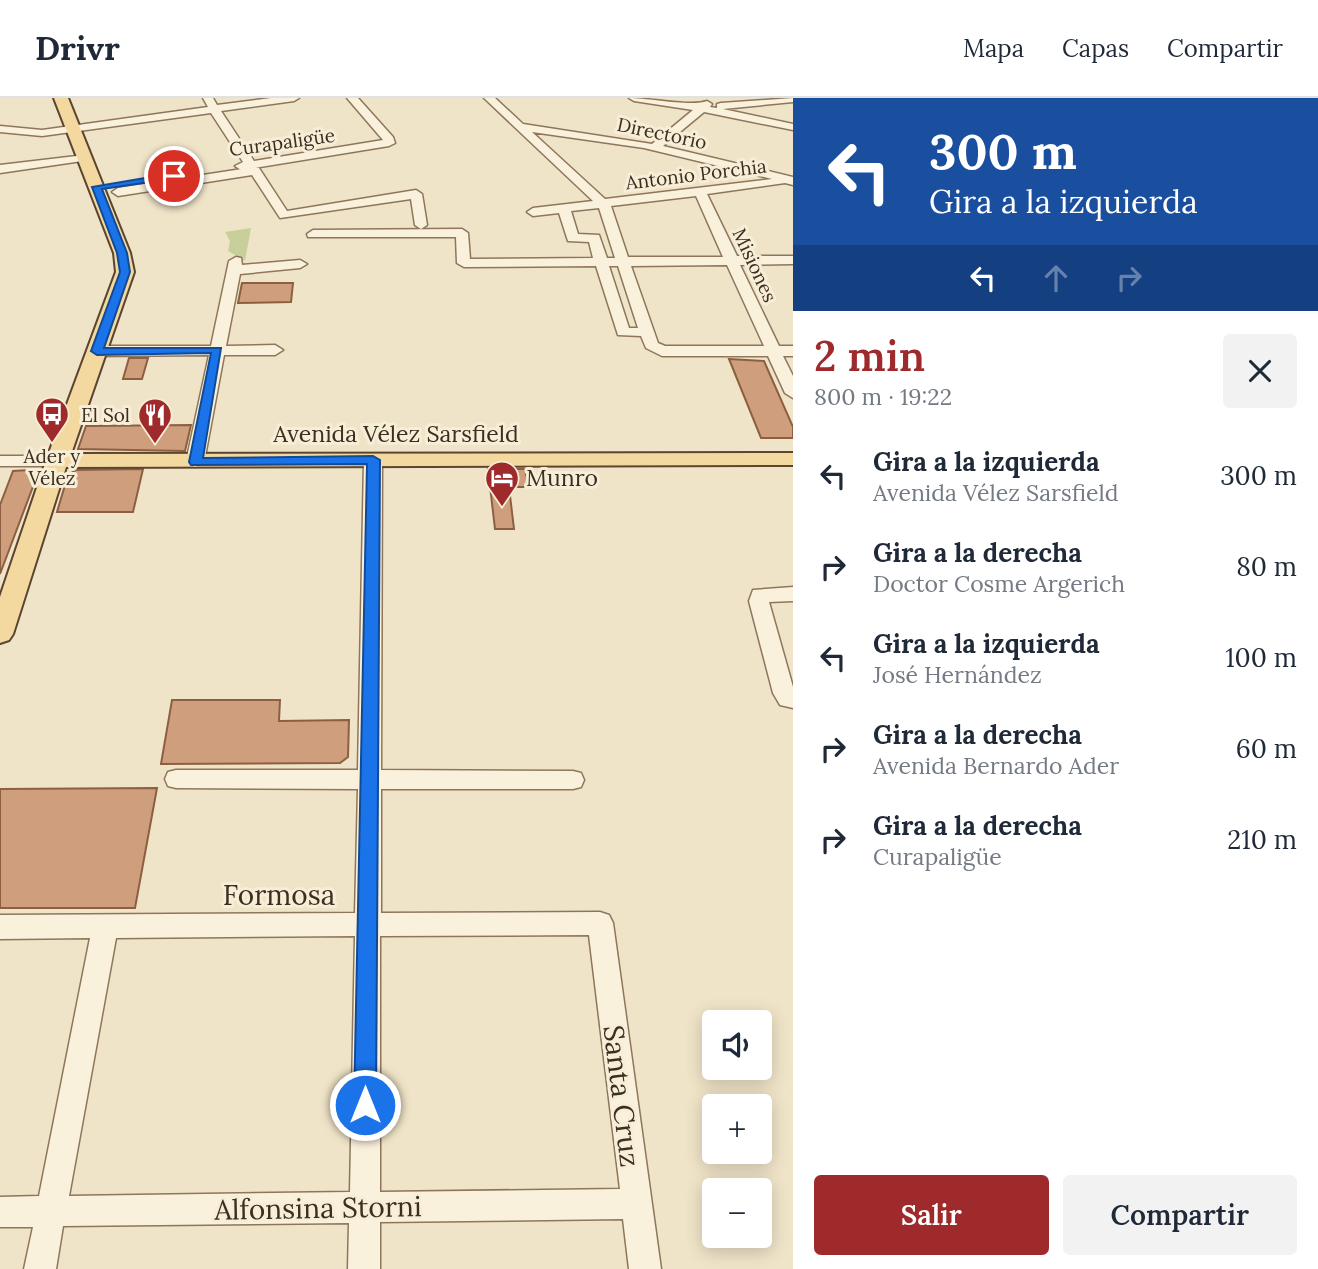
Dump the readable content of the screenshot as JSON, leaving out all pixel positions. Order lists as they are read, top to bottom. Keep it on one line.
{"streets":{"main road":["Avenida Vélez Sarsfield"],"street":["Directorio","Curapaligüe","Antonio Porchia","Misiones","Formosa","Santa Cruz","Alfonsina Storni"]},"crossings":[["Directorio","Antonio Porchia"],["Antonio Porchia","Misiones"],["Formosa","Santa Cruz"],["Santa Cruz","Alfonsina Storni"]],"places":{"bus stop":["Ader y Vélez"],"restaurant":["El Sol"],"hotel":["Munro"]},"page":{"header":"Drivr","nav":["Mapa","Capas","Compartir"],"turn":["300 m","Gira a la izquierda"],"heading":["2 min","800 m · 19:22"],"list":[{"name":"Gira a la izquierda","note":"Avenida Vélez Sarsfield","value":"300 m"},{"name":"Gira a la derecha","note":"Doctor Cosme Argerich","value":"80 m"},{"name":"Gira a la izquierda","note":"José Hernández","value":"100 m"},{"name":"Gira a la derecha","note":"Avenida Bernardo Ader","value":"60 m"},{"name":"Gira a la derecha","note":"Curapaligüe","value":"210 m"}],"map_buttons":["+","−"],"buttons":["Salir","Compartir"]}}
